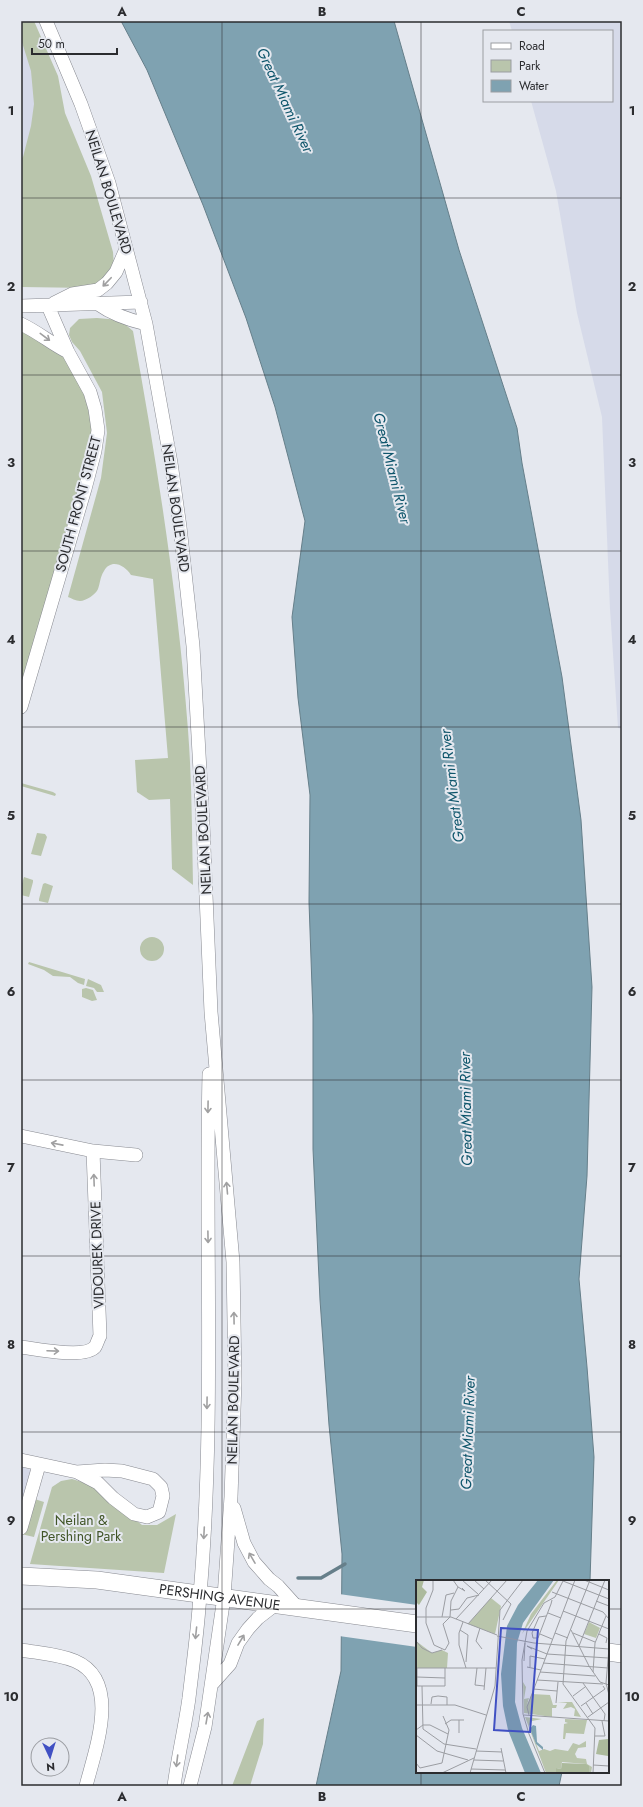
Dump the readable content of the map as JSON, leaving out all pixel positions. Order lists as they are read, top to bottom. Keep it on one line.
{"streets":{"main road":["PERSHING AVENUE"],"street":["NEILAN BOULEVARD","SOUTH FRONT STREET","VIDOUREK DRIVE"]},"crossings":[["NEILAN BOULEVARD","PERSHING AVENUE"]],"water":["Great Miami River"],"parks":["Neilan & Pershing Park"],"legend":["Road","Park","Water"],"scale_bar":"50 m","north":"bottom","grid":{"columns":["A","B","C"],"rows":["1","2","3","4","5","6","7","8","9","10"]}}
